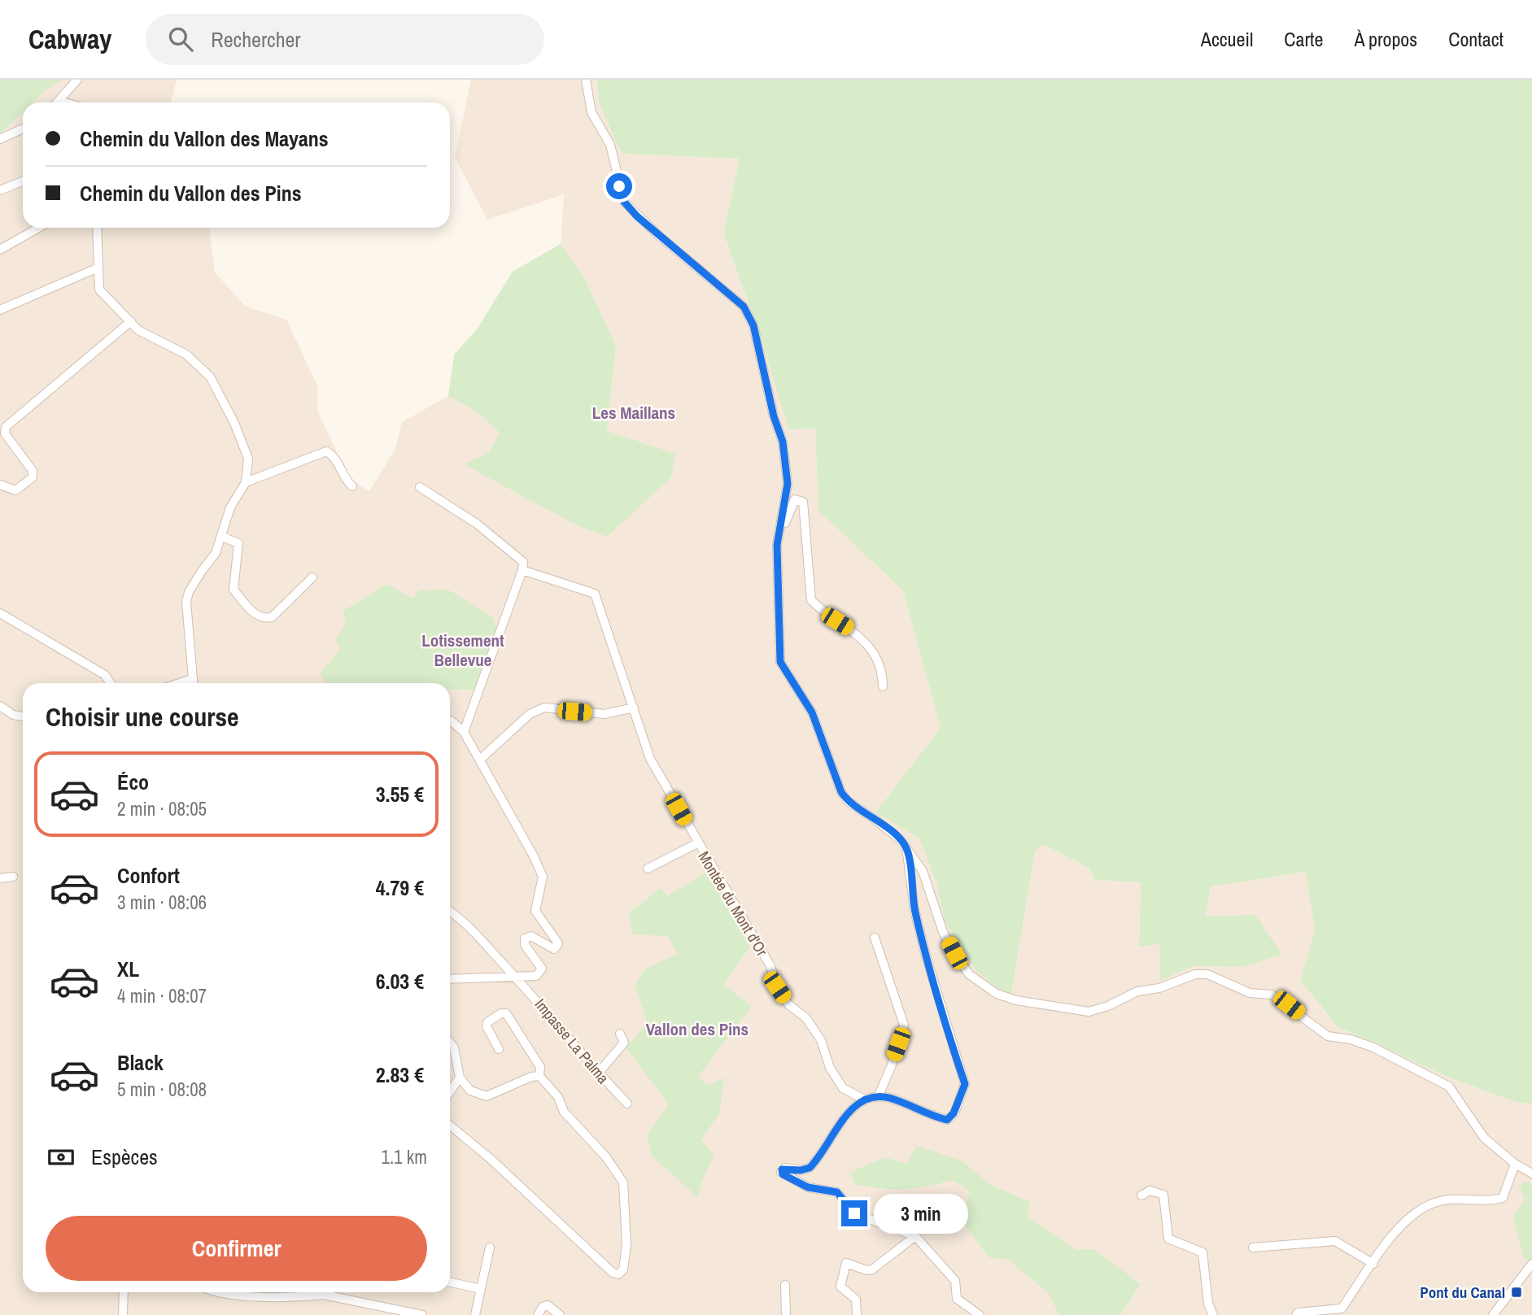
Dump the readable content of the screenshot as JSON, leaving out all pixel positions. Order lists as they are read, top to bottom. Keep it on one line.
{"streets":{"street":["Montée du Mont d'Or","Impasse La Palma"]},"districts":["Les Maillans","Lotissement Bellevue","Vallon des Pins"],"places":{"transit":["Pont du Canal"]},"page":{"header":"Cabway","search":"Rechercher","nav":["Accueil","Carte","À propos","Contact"],"banner":["Chemin du Vallon des Mayans","Chemin du Vallon des Pins"],"heading":"Choisir une course","list":[{"name":"Éco","note":"2 min · 08:05","value":"3.55 €"},{"name":"Confort","note":"3 min · 08:06","value":"4.79 €"},{"name":"XL","note":"4 min · 08:07","value":"6.03 €"},{"name":"Black","note":"5 min · 08:08","value":"2.83 €"}],"pay":["Espèces","1.1 km"],"bubble":"3 min","buttons":"Confirmer"}}
